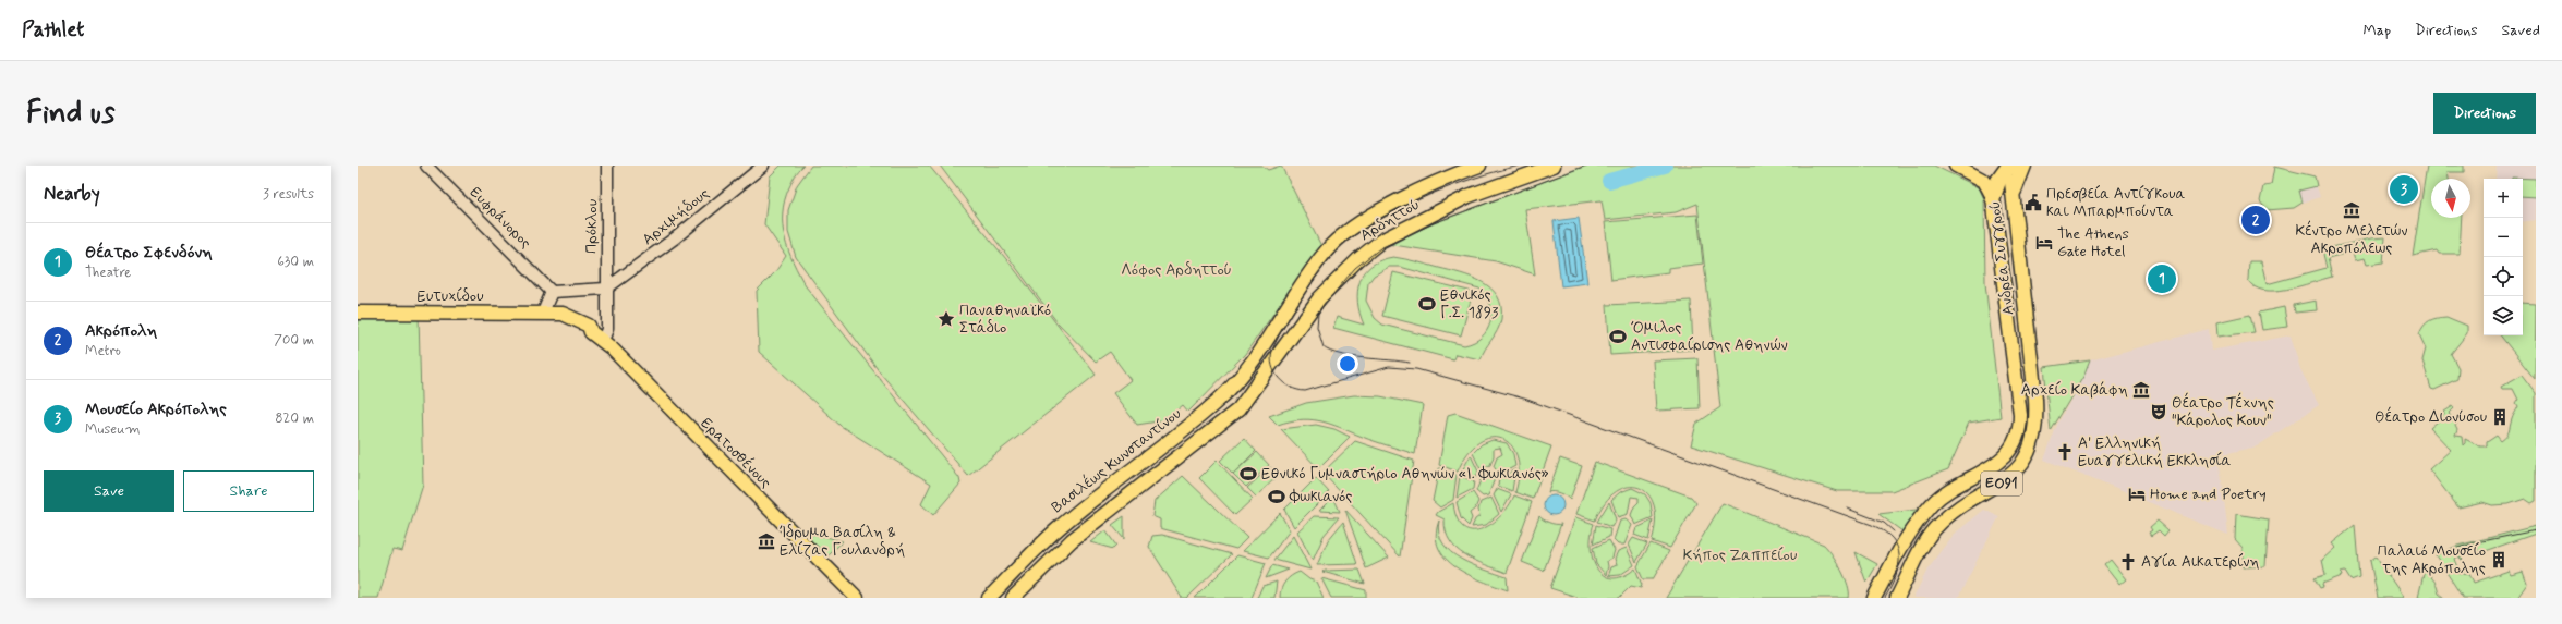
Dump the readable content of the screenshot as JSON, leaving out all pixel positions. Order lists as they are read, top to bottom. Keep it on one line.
{"streets":{"highway":["Ανδρέα Συγγρού","ΕΟ91"],"main road":["Αρδηττού","Ευτυχίδου","Ερατοσθένους","Βασιλέως Κωνσταντίνου"],"street":["Αρχιμήδους","Ευφράνορος","Πρόκλου"]},"crossings":[["Αρχιμήδους","Πρόκλου"],["Αρδηττού","Βασιλέως Κωνσταντίνου"],["Πρόκλου","Ερατοσθένους"],["Ανδρέα Συγγρού","ΕΟ91"],["Ευτυχίδου","Ερατοσθένους"]],"parks":["Λόφος Αρδηττού","Κήπος Ζαππείου"],"places":{"public building":["Πρεσβεία Αντίγκουα και Μπαρμπούντα"],"museum":["Κέντρο Μελετών Ακροπόλεως","Αρχείο Καβάφη","Ίδρυμα Βασίλη & Ελίζας Γουλανδρή"],"hotel":["The Athens Gate Hotel","Home and Poetry"],"sports":["Εθνικός Γ.Σ. 1893","Όμιλος Αντισφαίρισης Αθηνών","Εθνικό Γυμναστήριο Αθηνών «Ι. Φωκιανός»","Φωκιανός"],"place":["Παναθηναϊκό Στάδιο"],"theatre":["Θέατρο Τέχνης \"Κάρολος Κουν\""],"building":["Θέατρο Διονύσου","Παλαιό Μουσείο της Ακρόπολης"],"church":["Α' Ελληνική Ευαγγελική Εκκλησία","Αγία Αικατερίνη"]},"north":"bottom","page":{"header":"Pathlet","nav":["Map","Directions","Saved"],"buttons":["Directions",["Save","Share"]],"title":"Find us","heading":["Nearby","3 results"],"pins":["3","2","1"],"map_buttons":["+","−"],"list":[{"mark":"1","name":"Θέατρο Σφενδόνη","note":"Theatre","value":"630 m"},{"mark":"2","name":"Ακρόπολη","note":"Metro","value":"700 m"},{"mark":"3","name":"Μουσείο Ακρόπολης","note":"Museum","value":"820 m"}]}}
